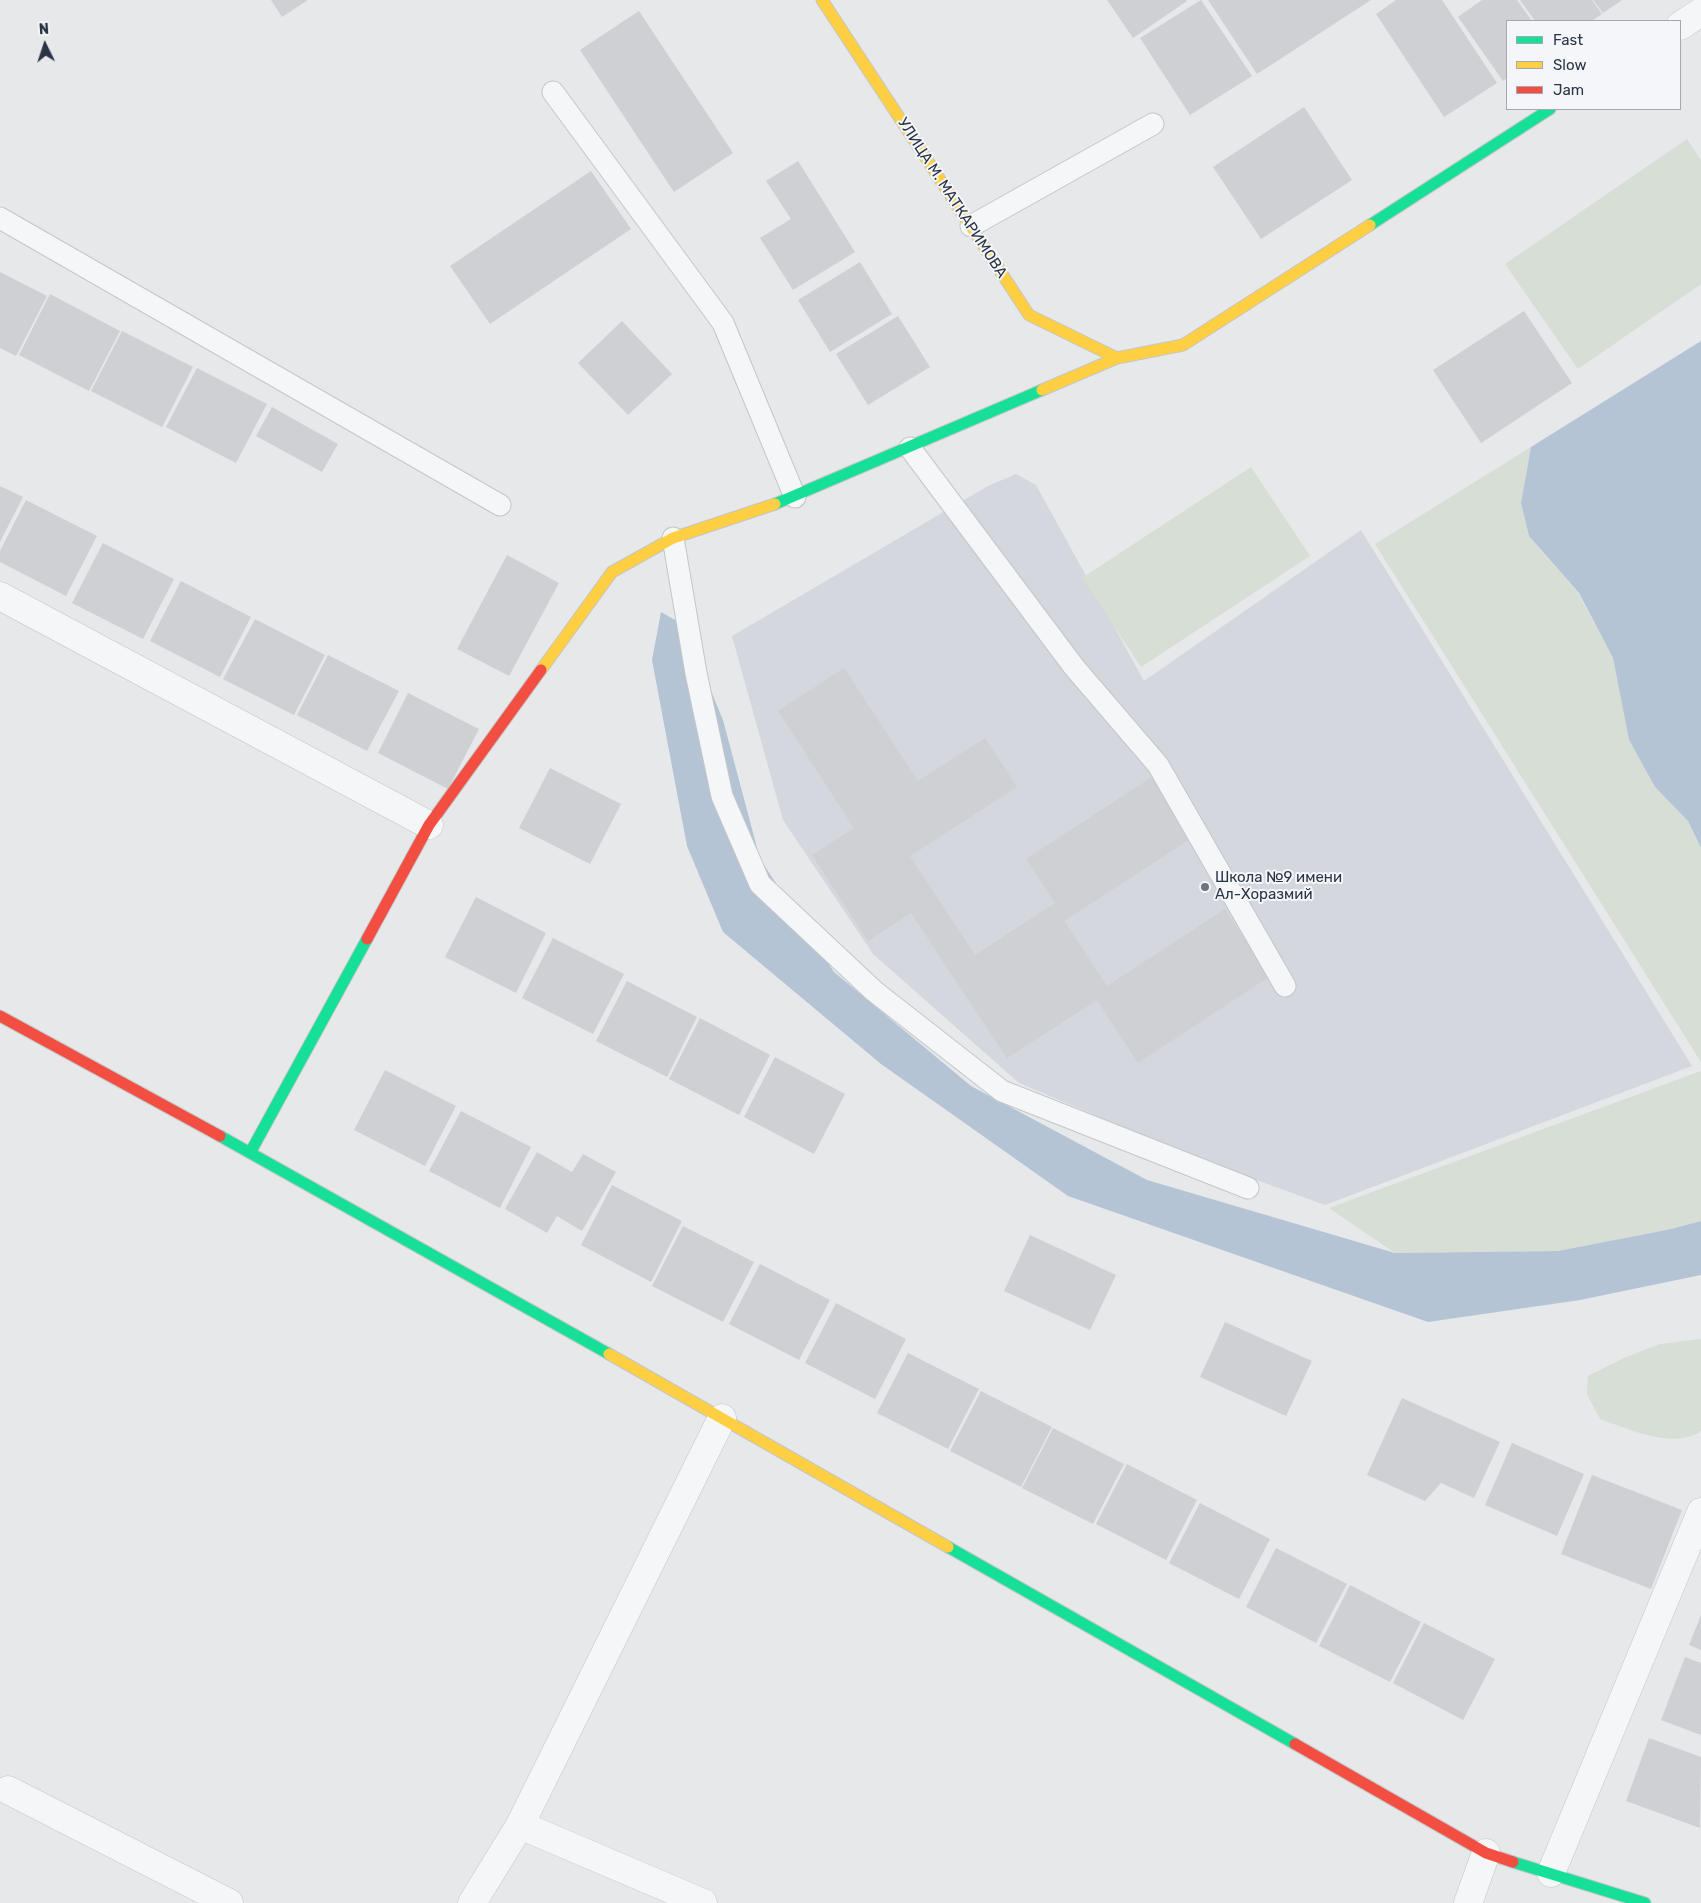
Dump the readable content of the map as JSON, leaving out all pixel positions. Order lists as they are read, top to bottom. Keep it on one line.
{"streets":{"street":["УЛИЦА М. МАТКАРИМОВА"]},"places":["Школа №9 имени Ал-Хоразмий"],"legend":["Fast","Slow","Jam"],"north":"top"}
